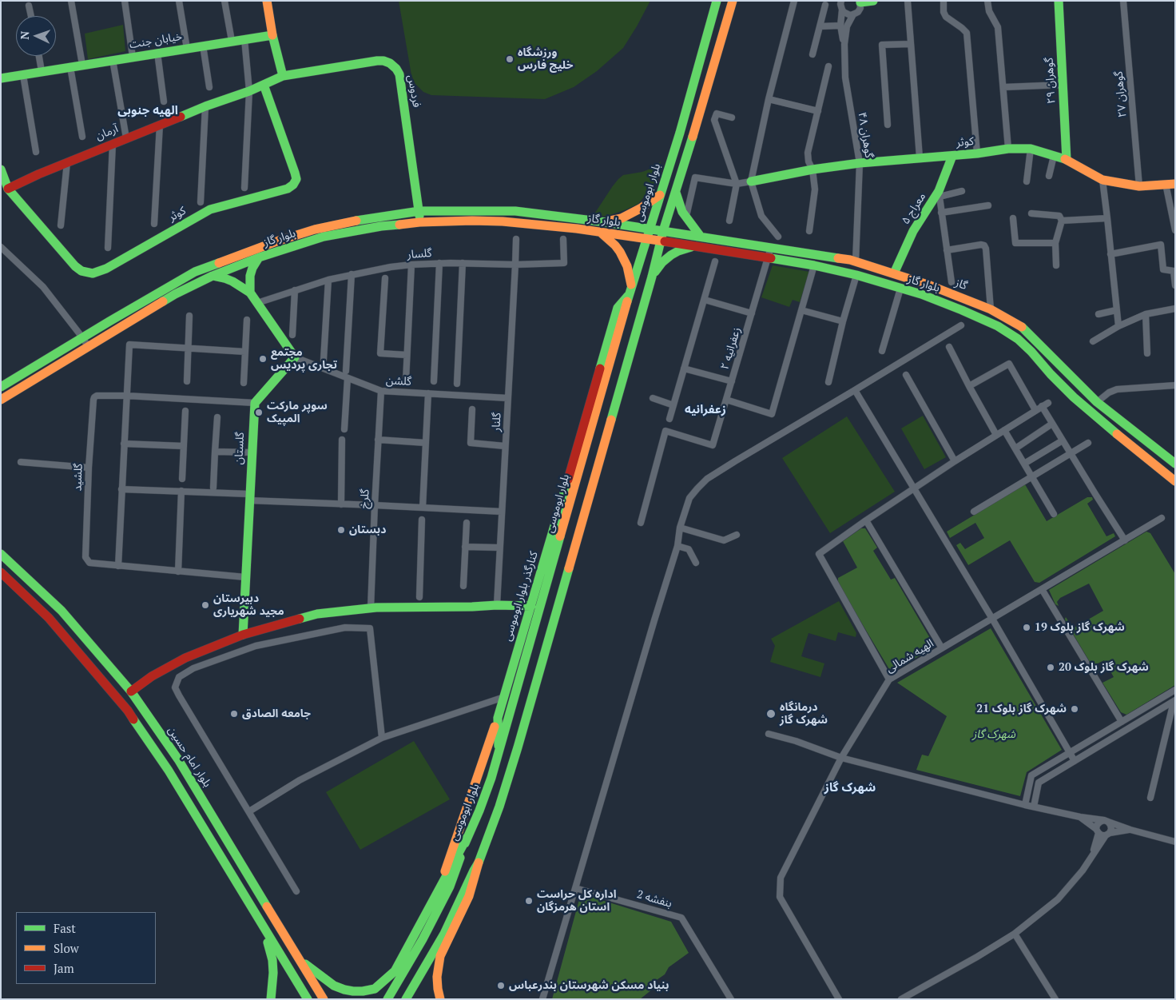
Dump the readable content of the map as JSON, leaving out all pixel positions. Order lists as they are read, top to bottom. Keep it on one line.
{"streets":{"main road":["خیابان جنت","گوهران ۲۹","فردوس","آرمان","کوثر","بلوار ابوموسی","معراج ۵","بلوار گاز","گاز","گلستان","کنارگذر بلوار ابوموسی","بلوار امام حسین"],"street":["گوهران ۲۷","گوهران ۴۸","گلسار","زعفرانیه ۲","گلشن","گلنار","گلشید","گلرخ","الهیه شمالی","بنفشه 2"]},"crossings":[["گوهران ۲۹","کوثر"],["فردوس","آرمان"],["فردوس","بلوار گاز"],["گوهران ۲۷","کوثر"],["آرمان","کوثر"],["گوهران ۴۸","کوثر"],["گوهران ۴۸","گاز"],["کوثر","معراج ۵"],["بلوار ابوموسی","بلوار گاز"],["بلوار ابوموسی","کنارگذر بلوار ابوموسی"],["معراج ۵","گاز"],["بلوار گاز","گاز"],["بلوار گاز","زعفرانیه ۲"],["گلسار","گلنار"],["گاز","زعفرانیه ۲"],["گلشن","گلنار"],["گلشن","گلرخ"],["گلستان","گلشید"]],"districts":["الهیه جنوبی","زعفرانیه","شهرک گاز"],"parks":["شهرک گاز"],"places":["ورزشگاه خلیج فارس","مجتمع تجاری پردیس","سوپر مارکت المپیک","دبستان","دبیرستان مجید شهریاری","شهرک گاز بلوک 19","شهرک گاز بلوک 20","شهرک گاز بلوک 21","جامعه الصادق","درمانگاه شهرک گاز","اداره کل حراست استان هرمزگان","بنیاد مسکن شهرستان بندرعباس"],"legend":["Fast","Slow","Jam"],"north":"left"}
